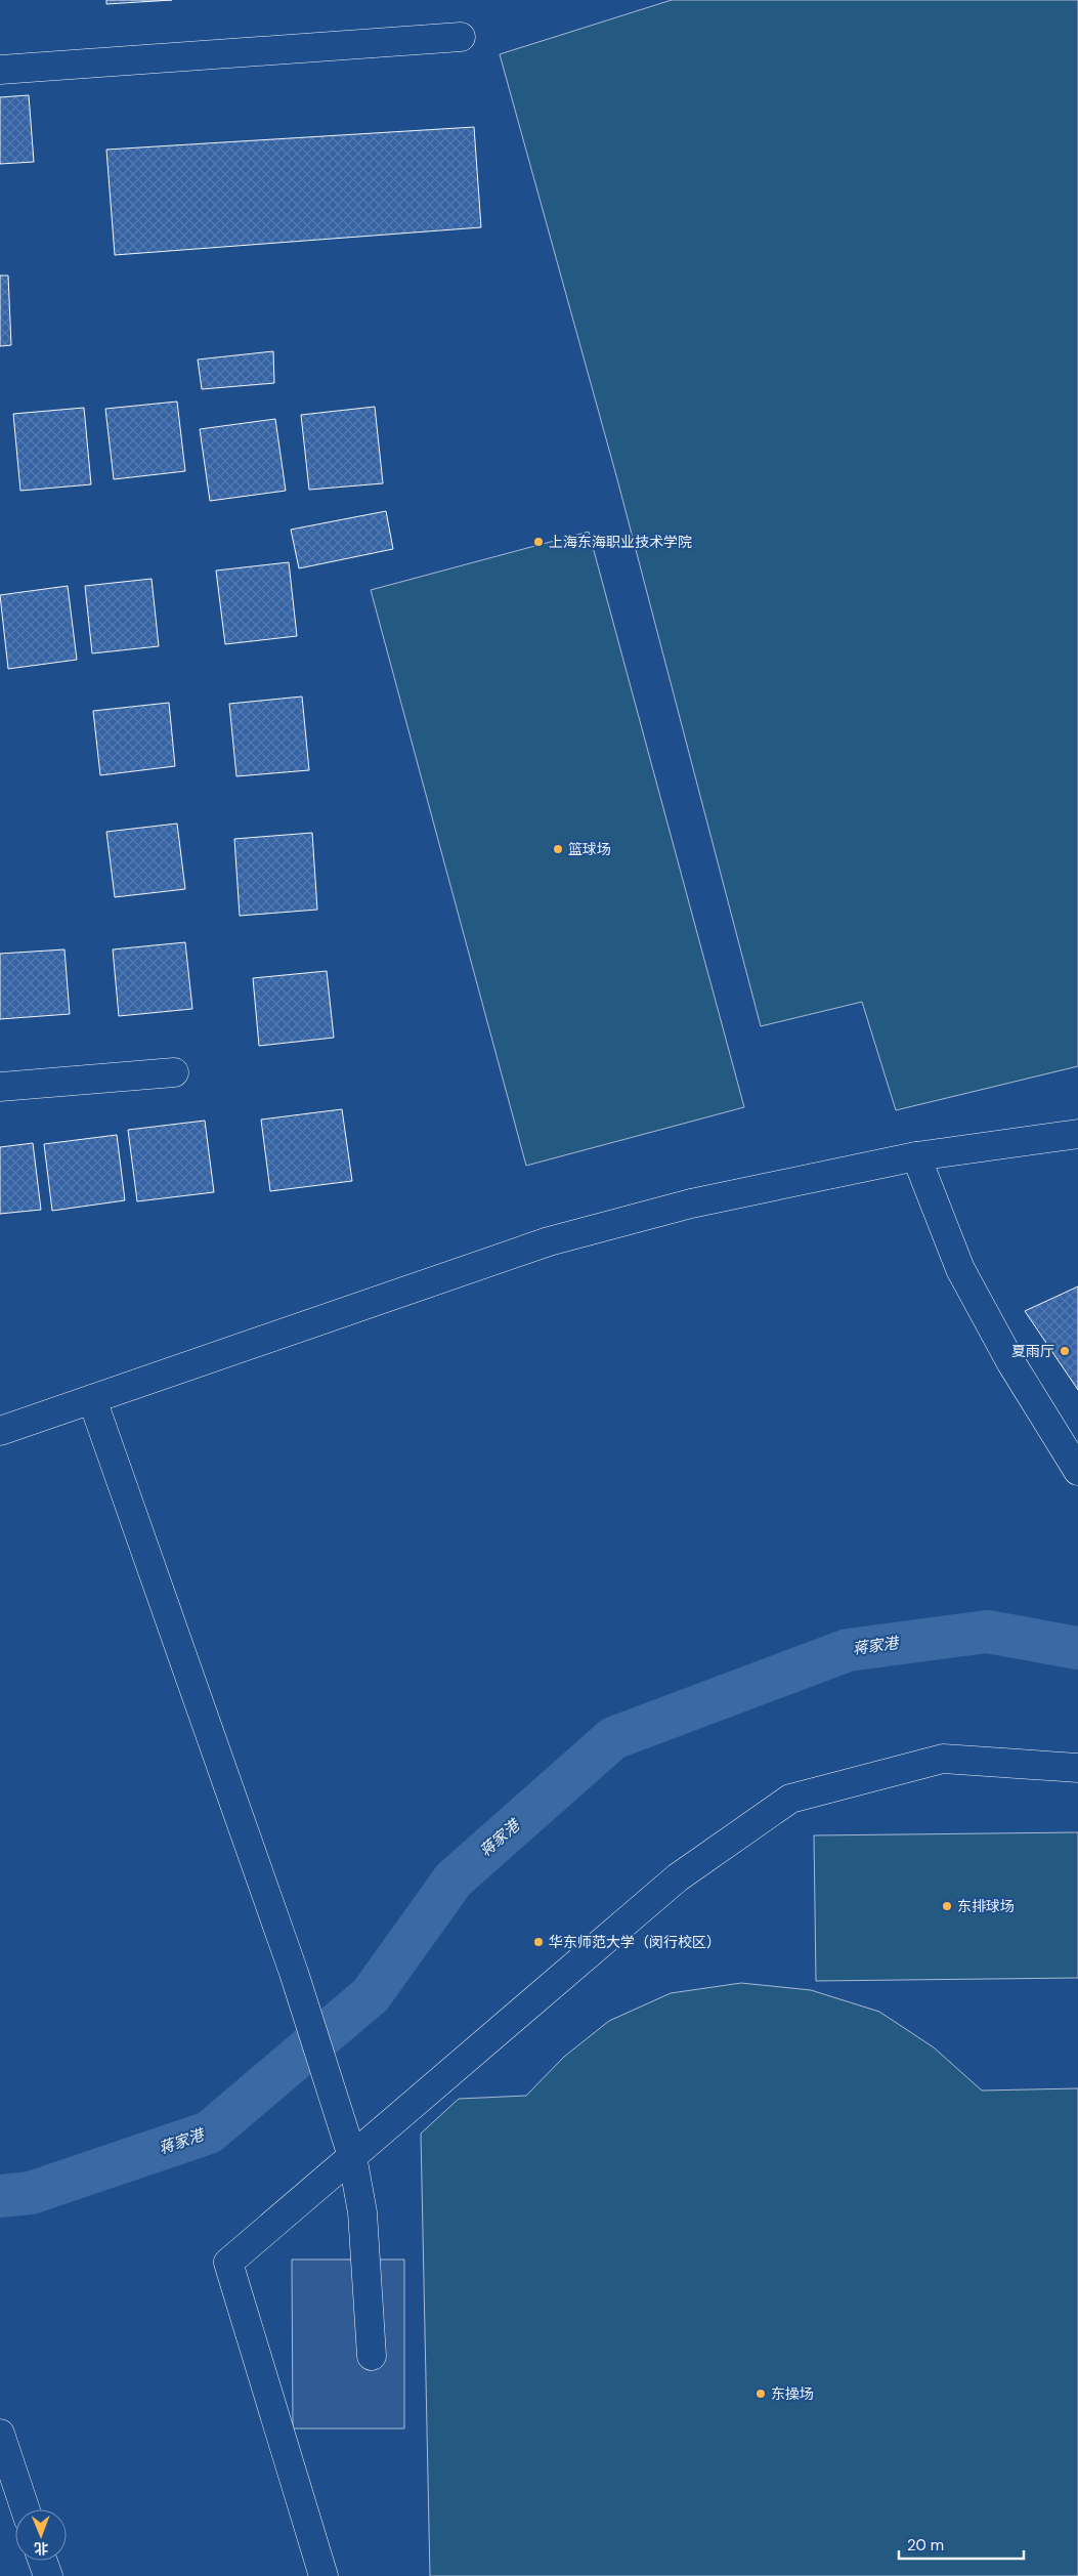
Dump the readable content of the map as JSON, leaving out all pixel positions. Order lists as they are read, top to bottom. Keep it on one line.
{"water":["蒋家港"],"places":["上海东海职业技术学院","篮球场","夏雨厅","东排球场","华东师范大学（闵行校区）","东操场"],"scale_bar":"20 m","north":"bottom"}
